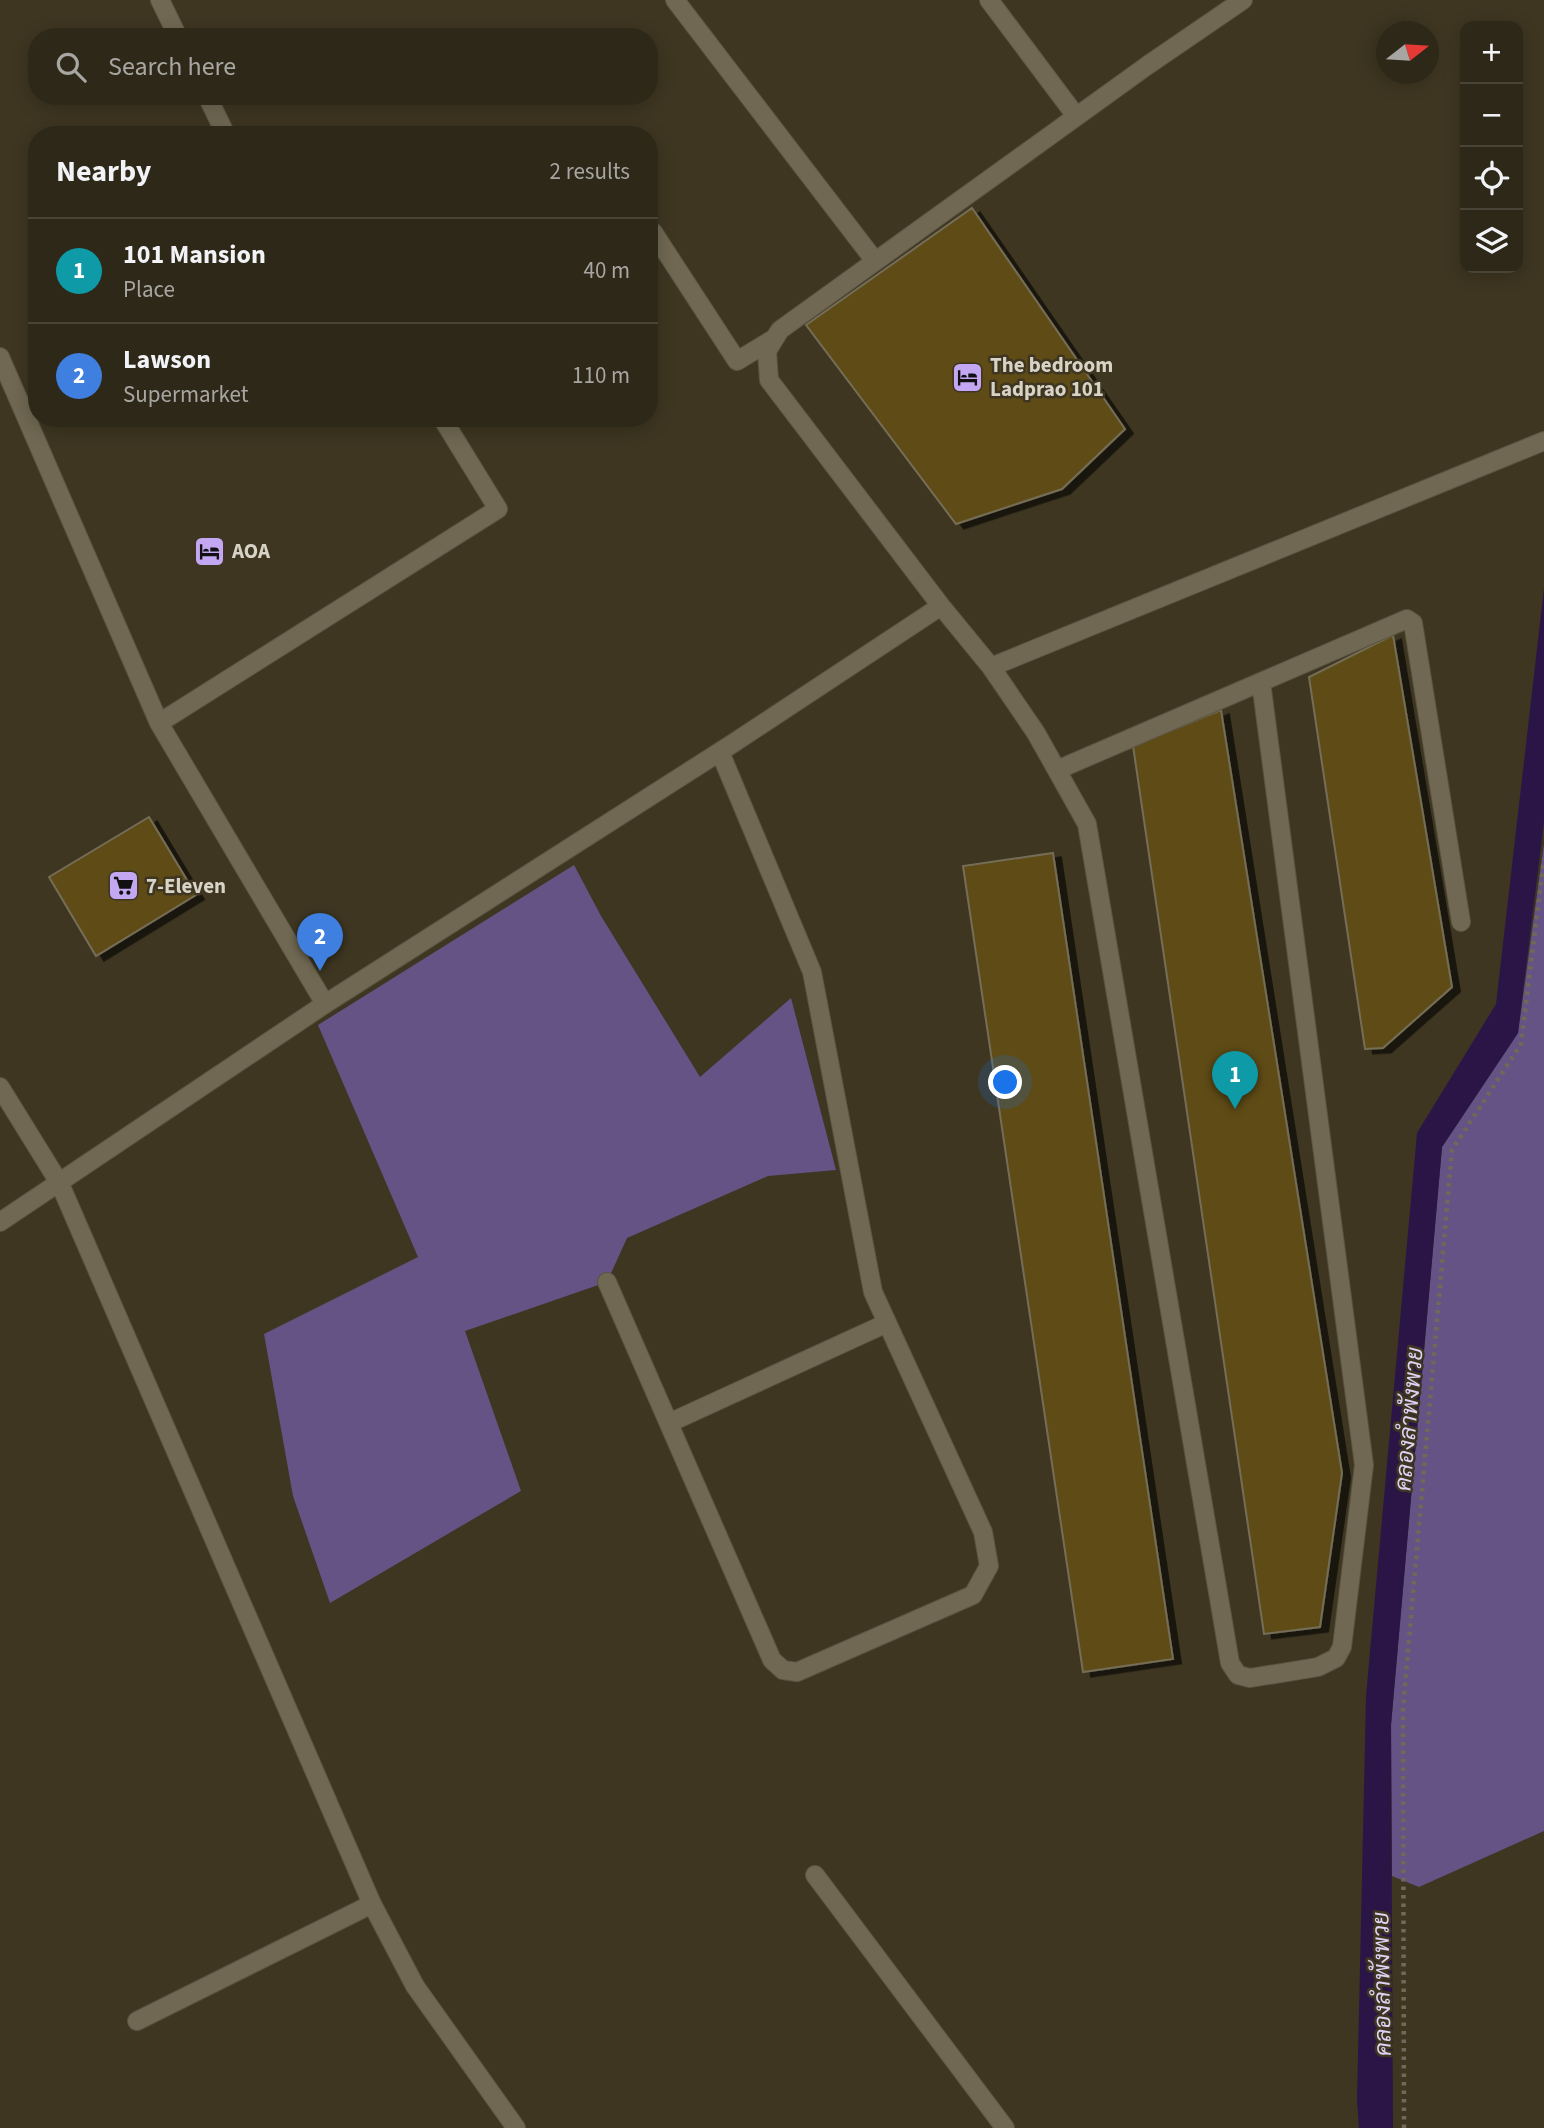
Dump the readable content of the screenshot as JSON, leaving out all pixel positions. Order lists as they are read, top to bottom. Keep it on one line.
{"water":["คลองลำพังพวย"],"places":{"hotel":["The bedroom Ladprao 101","AOA"],"supermarket":["7-Eleven"]},"north":"right","page":{"map_buttons":["+","−"],"search":"Search here","heading":["Nearby","2 results"],"list":[{"mark":"1","name":"101 Mansion","note":"Place","value":"40 m"},{"mark":"2","name":"Lawson","note":"Supermarket","value":"110 m"}],"pins":["2","1"]}}
